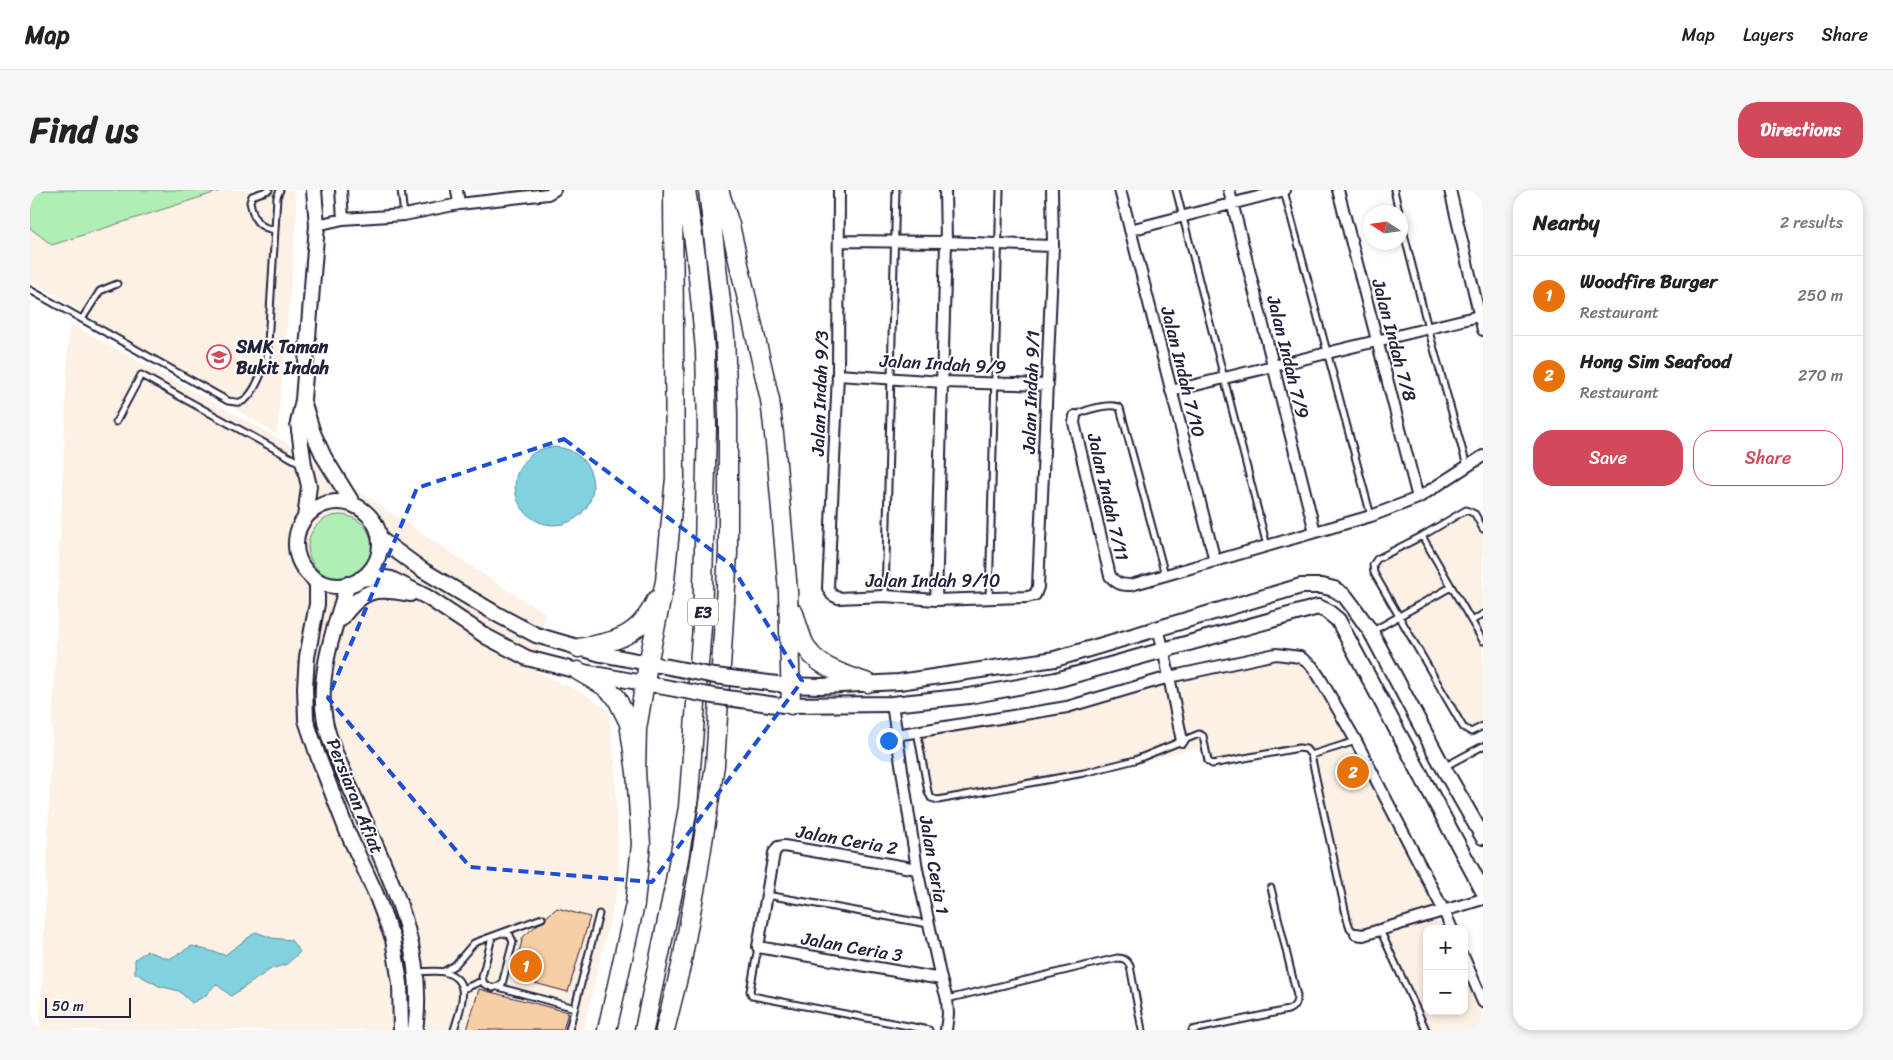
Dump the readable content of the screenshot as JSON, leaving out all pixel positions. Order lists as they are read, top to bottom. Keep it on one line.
{"streets":{"highway":["E3"],"main road":["Persiaran Afiat"],"street":["Jalan Indah 7/8","Jalan Indah 7/9","Jalan Indah 9/9","Jalan Indah 7/10","Jalan Indah 9/1","Jalan Indah 9/3","Jalan Indah 7/11","Jalan Indah 9/10","Jalan Ceria 2","Jalan Ceria 1","Jalan Ceria 3"]},"crossings":[["Jalan Indah 9/9","Jalan Indah 9/1"],["Jalan Indah 9/9","Jalan Indah 9/3"],["Jalan Indah 9/1","Jalan Indah 9/10"],["Jalan Indah 9/3","Jalan Indah 9/10"],["Jalan Ceria 2","Jalan Ceria 1"],["Jalan Ceria 1","Jalan Ceria 3"]],"places":{"school or university":["SMK Taman Bukit Indah"]},"scale_bar":"50 m","north":"left","page":{"header":"Map","nav":["Map","Layers","Share"],"title":"Find us","buttons":["Directions",["Save","Share"]],"heading":["Nearby","2 results"],"list":[{"mark":"1","name":"Woodfire Burger","note":"Restaurant","value":"250 m"},{"mark":"2","name":"Hong Sim Seafood","note":"Restaurant","value":"270 m"}],"pins":["2","1"],"map_buttons":["+","−"],"scale":"50 m"}}
